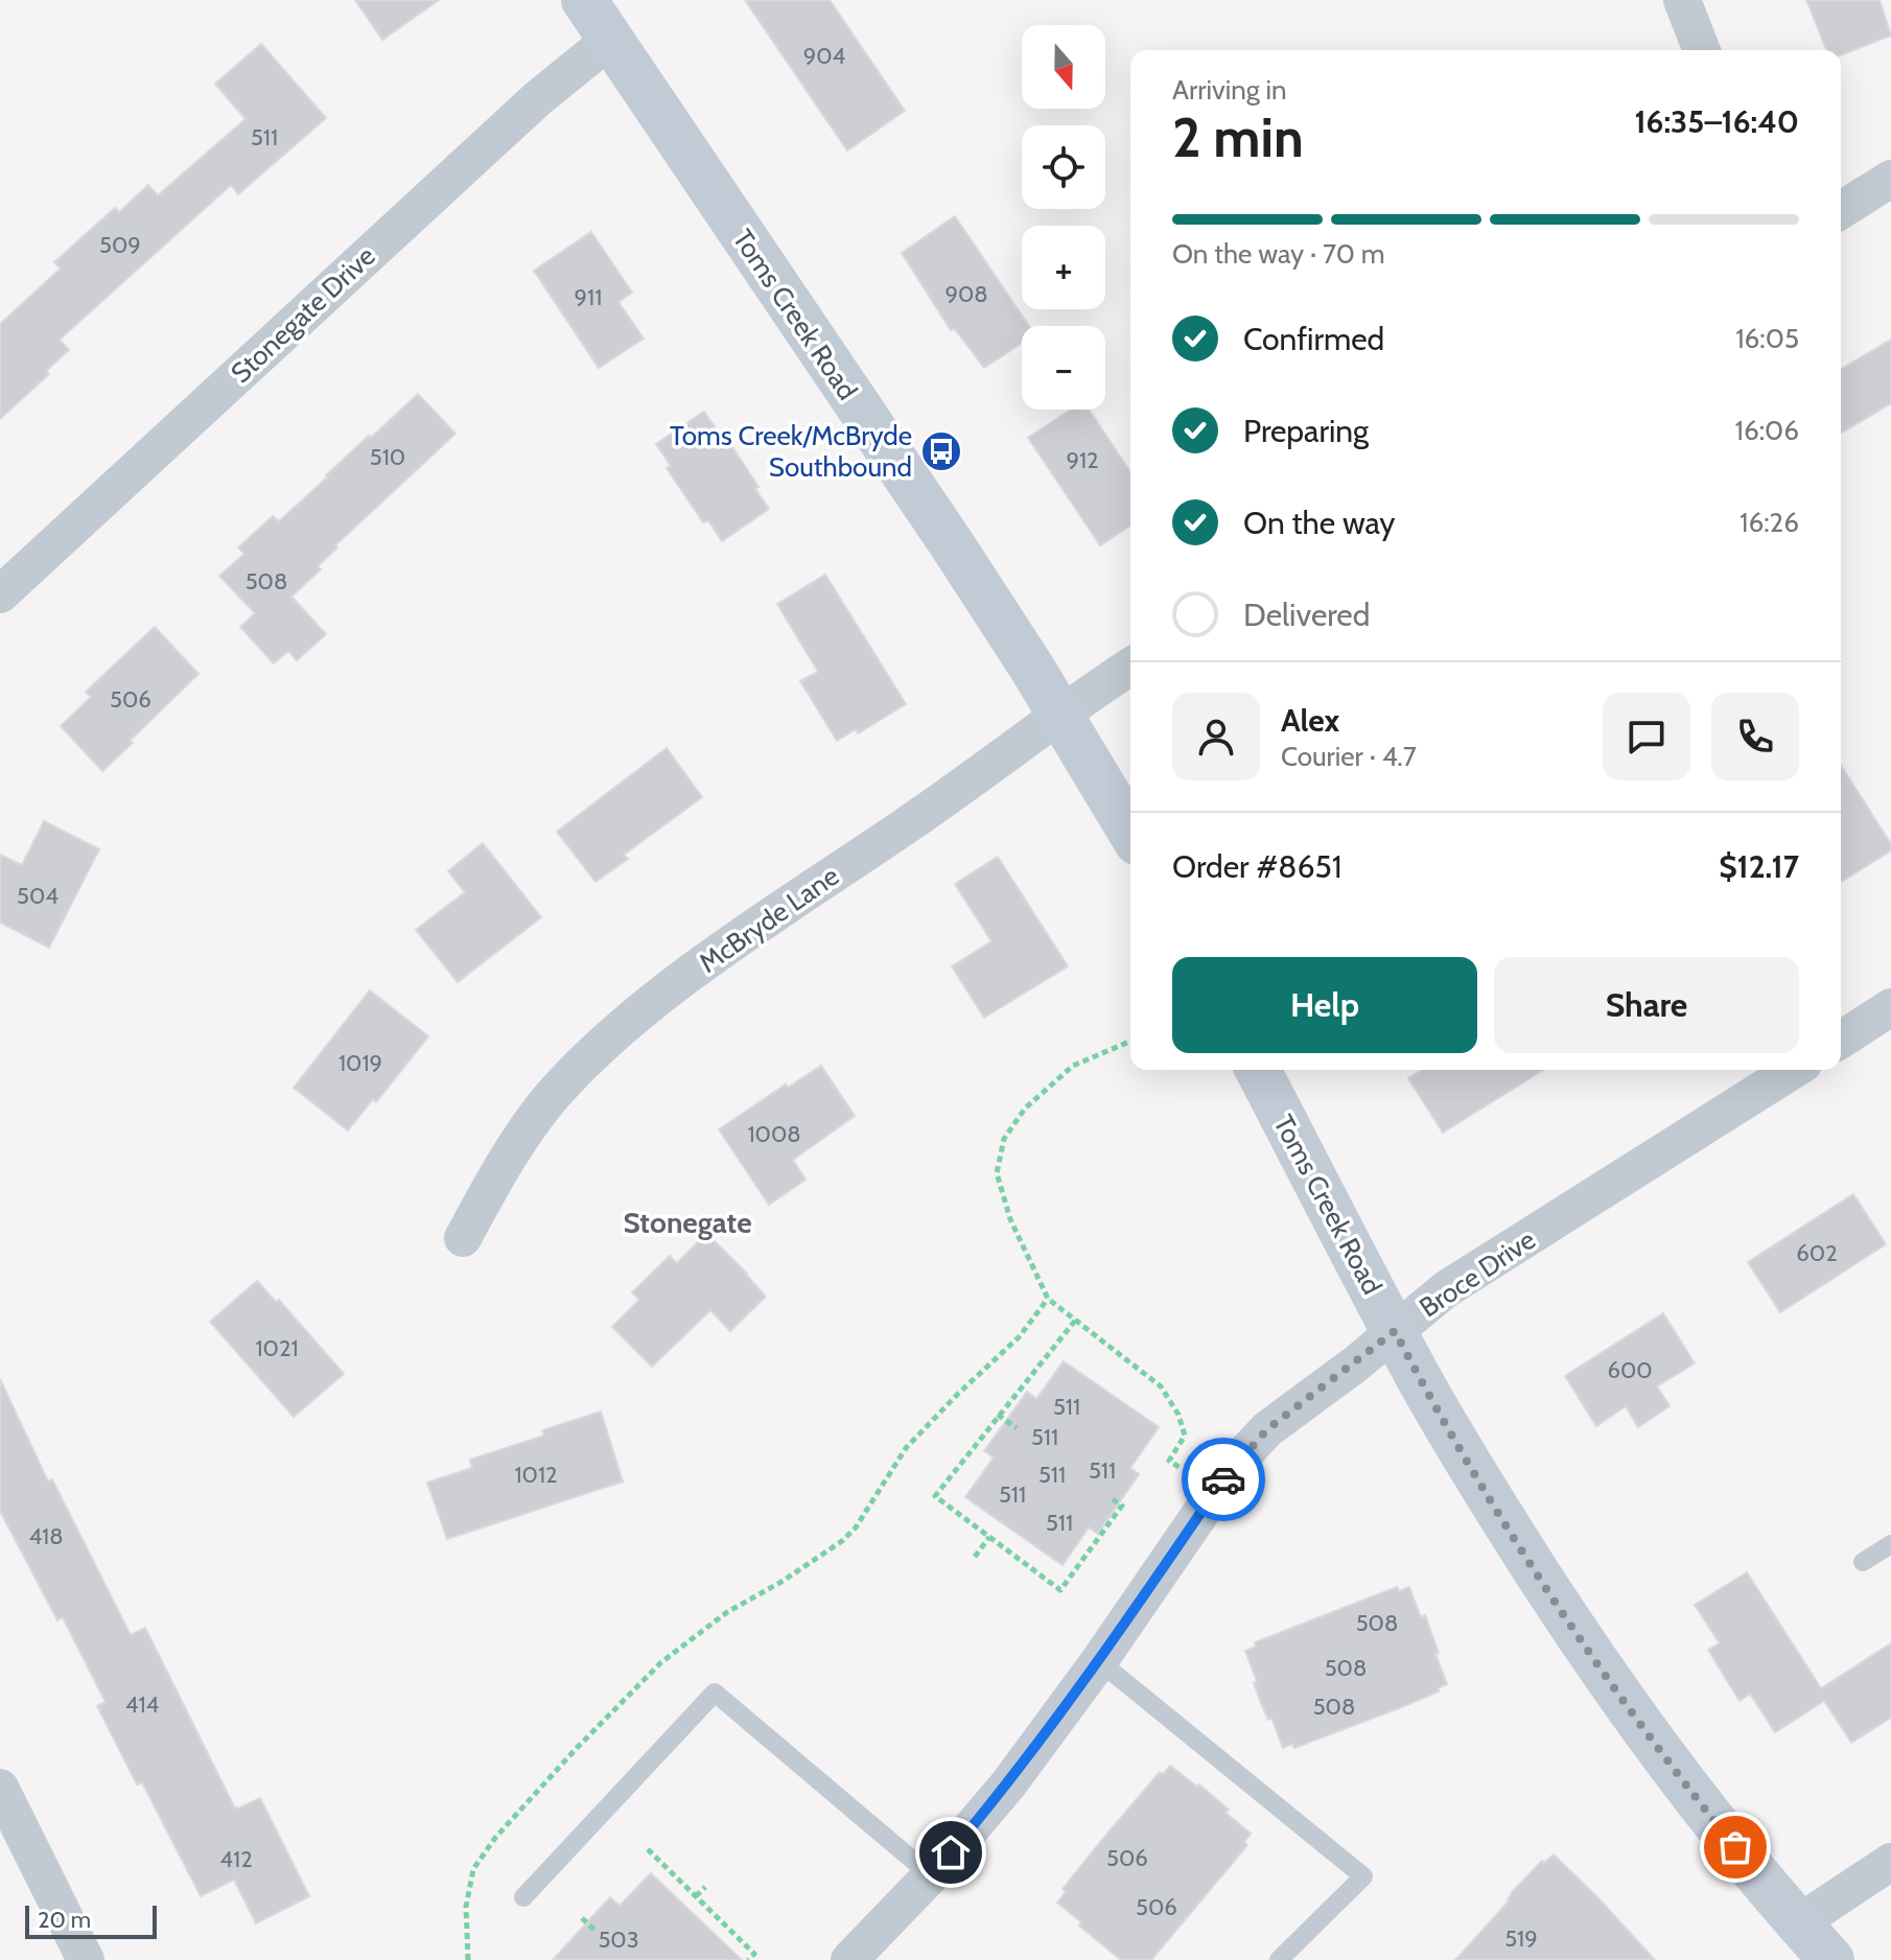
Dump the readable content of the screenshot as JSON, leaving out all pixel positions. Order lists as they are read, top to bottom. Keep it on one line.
{"streets":{"main road":["Toms Creek Road"],"street":["Stonegate Drive","McBryde Lane","Broce Drive"]},"crossings":[["Stonegate Drive","Toms Creek Road"],["Toms Creek Road","McBryde Lane"],["Toms Creek Road","Broce Drive"]],"districts":["Stonegate"],"places":{"bus stop":["Toms Creek/McBryde Southbound"]},"house_numbers":["904","511","509","908","911","510","912","508","506","504","1019","1008","602","1021","600","511","511","511","1012","511","511","511","418","508","508","414","508","506","412","506","519","503"],"scale_bar":"20 m","north":"bottom","page":{"map_buttons":["+","−"],"heading":["2 min","Arriving in","16:35–16:40"],"panel":["Alex","Courier · 4.7","Order #8651","$12.17"],"bar":"On the way · 70 m","list":[["Confirmed","16:05"],["Preparing","16:06"],["On the way","16:26"],"Delivered"],"buttons":["Help","Share"],"scale":"20 m"}}
